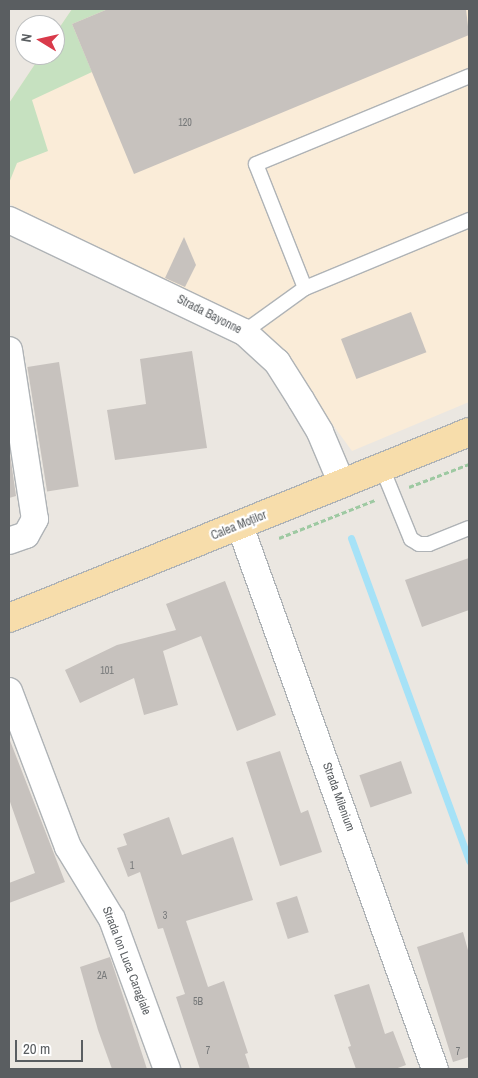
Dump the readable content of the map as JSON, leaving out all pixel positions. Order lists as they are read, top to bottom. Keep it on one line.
{"streets":{"main road":["Calea Moților"],"street":["Strada Bayonne","Strada Milenium","Strada Ion Luca Caragiale"]},"crossings":[["Strada Bayonne","Calea Moților"],["Calea Moților","Strada Milenium"]],"house_numbers":["120","101","1","3","2A","5B","7","7"],"scale_bar":"20 m","north":"left"}
